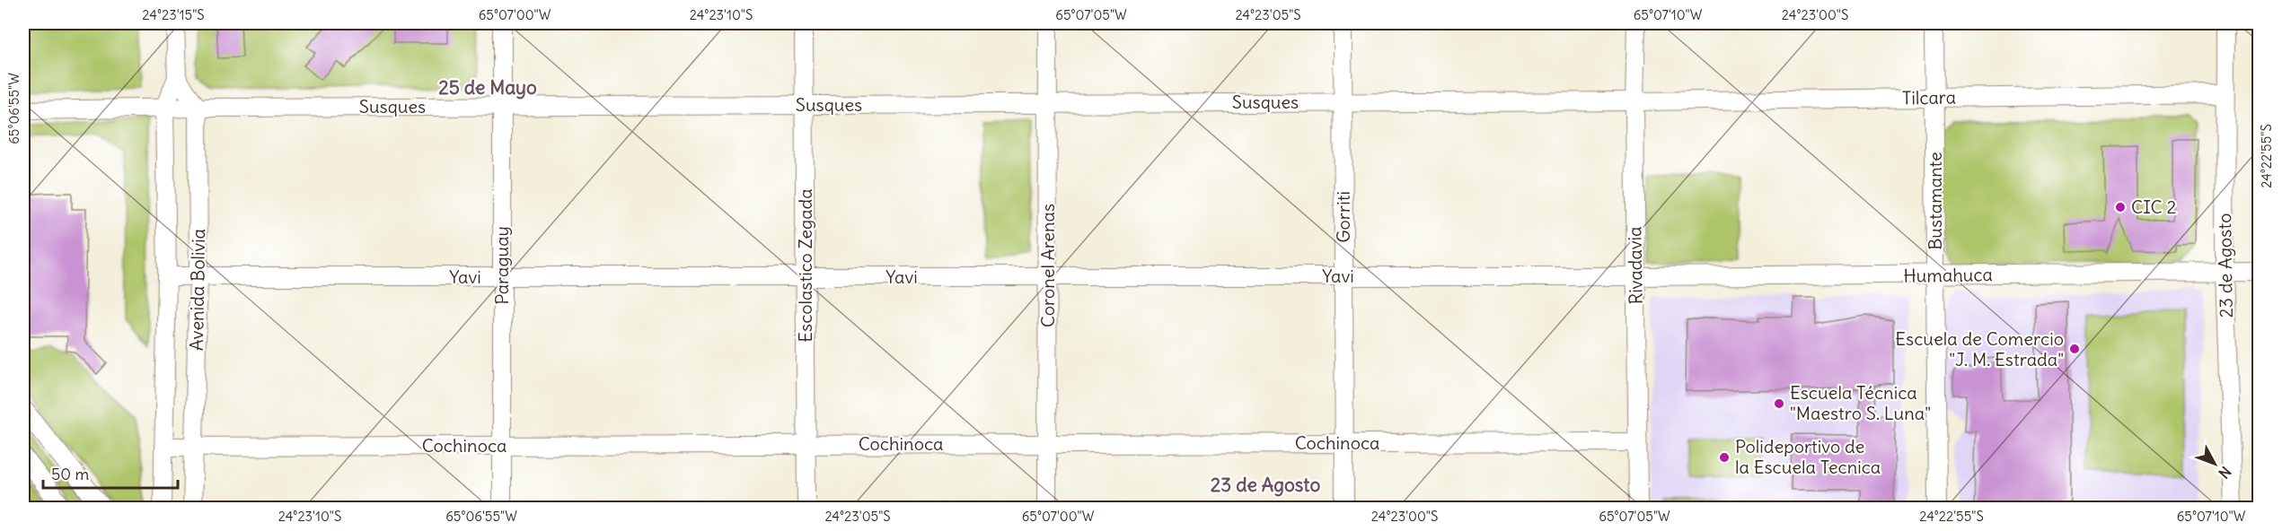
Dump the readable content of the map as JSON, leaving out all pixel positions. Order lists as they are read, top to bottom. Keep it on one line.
{"streets":{"street":["Tilcara","Susques","Bustamante","Gorriti","Paraguay","Escolastico Zegada","Coronel Arenas","Rivadavia","23 de Agosto","Humahuca","Yavi","Avenida Bolivia","Cochinoca"]},"crossings":[["Tilcara","Susques"],["Tilcara","Bustamante"],["Tilcara","Rivadavia"],["Tilcara","23 de Agosto"],["Susques","Gorriti"],["Susques","Paraguay"],["Susques","Escolastico Zegada"],["Susques","Coronel Arenas"],["Susques","Rivadavia"],["Susques","Avenida Bolivia"],["Bustamante","Humahuca"],["Gorriti","Yavi"],["Gorriti","Cochinoca"],["Paraguay","Yavi"],["Paraguay","Cochinoca"],["Escolastico Zegada","Yavi"],["Escolastico Zegada","Cochinoca"],["Coronel Arenas","Yavi"],["Coronel Arenas","Cochinoca"],["Rivadavia","Humahuca"],["Rivadavia","Yavi"],["Rivadavia","Cochinoca"],["23 de Agosto","Humahuca"],["Humahuca","Yavi"],["Yavi","Avenida Bolivia"],["Avenida Bolivia","Cochinoca"]],"districts":["25 de Mayo","23 de Agosto"],"places":["CIC 2","Escuela de Comercio \"J. M. Estrada\"","Escuela Técnica \"Maestro S. Luna\"","Polideportivo de la Escuela Tecnica"],"scale_bar":"50 m","north":"bottom right","coordinates":["24°23'15\"S","65°07'00\"W","24°23'10\"S","65°07'05\"W","24°23'05\"S","65°07'10\"W","24°23'00\"S","65°06'55\"W","24°22'55\"S"]}
